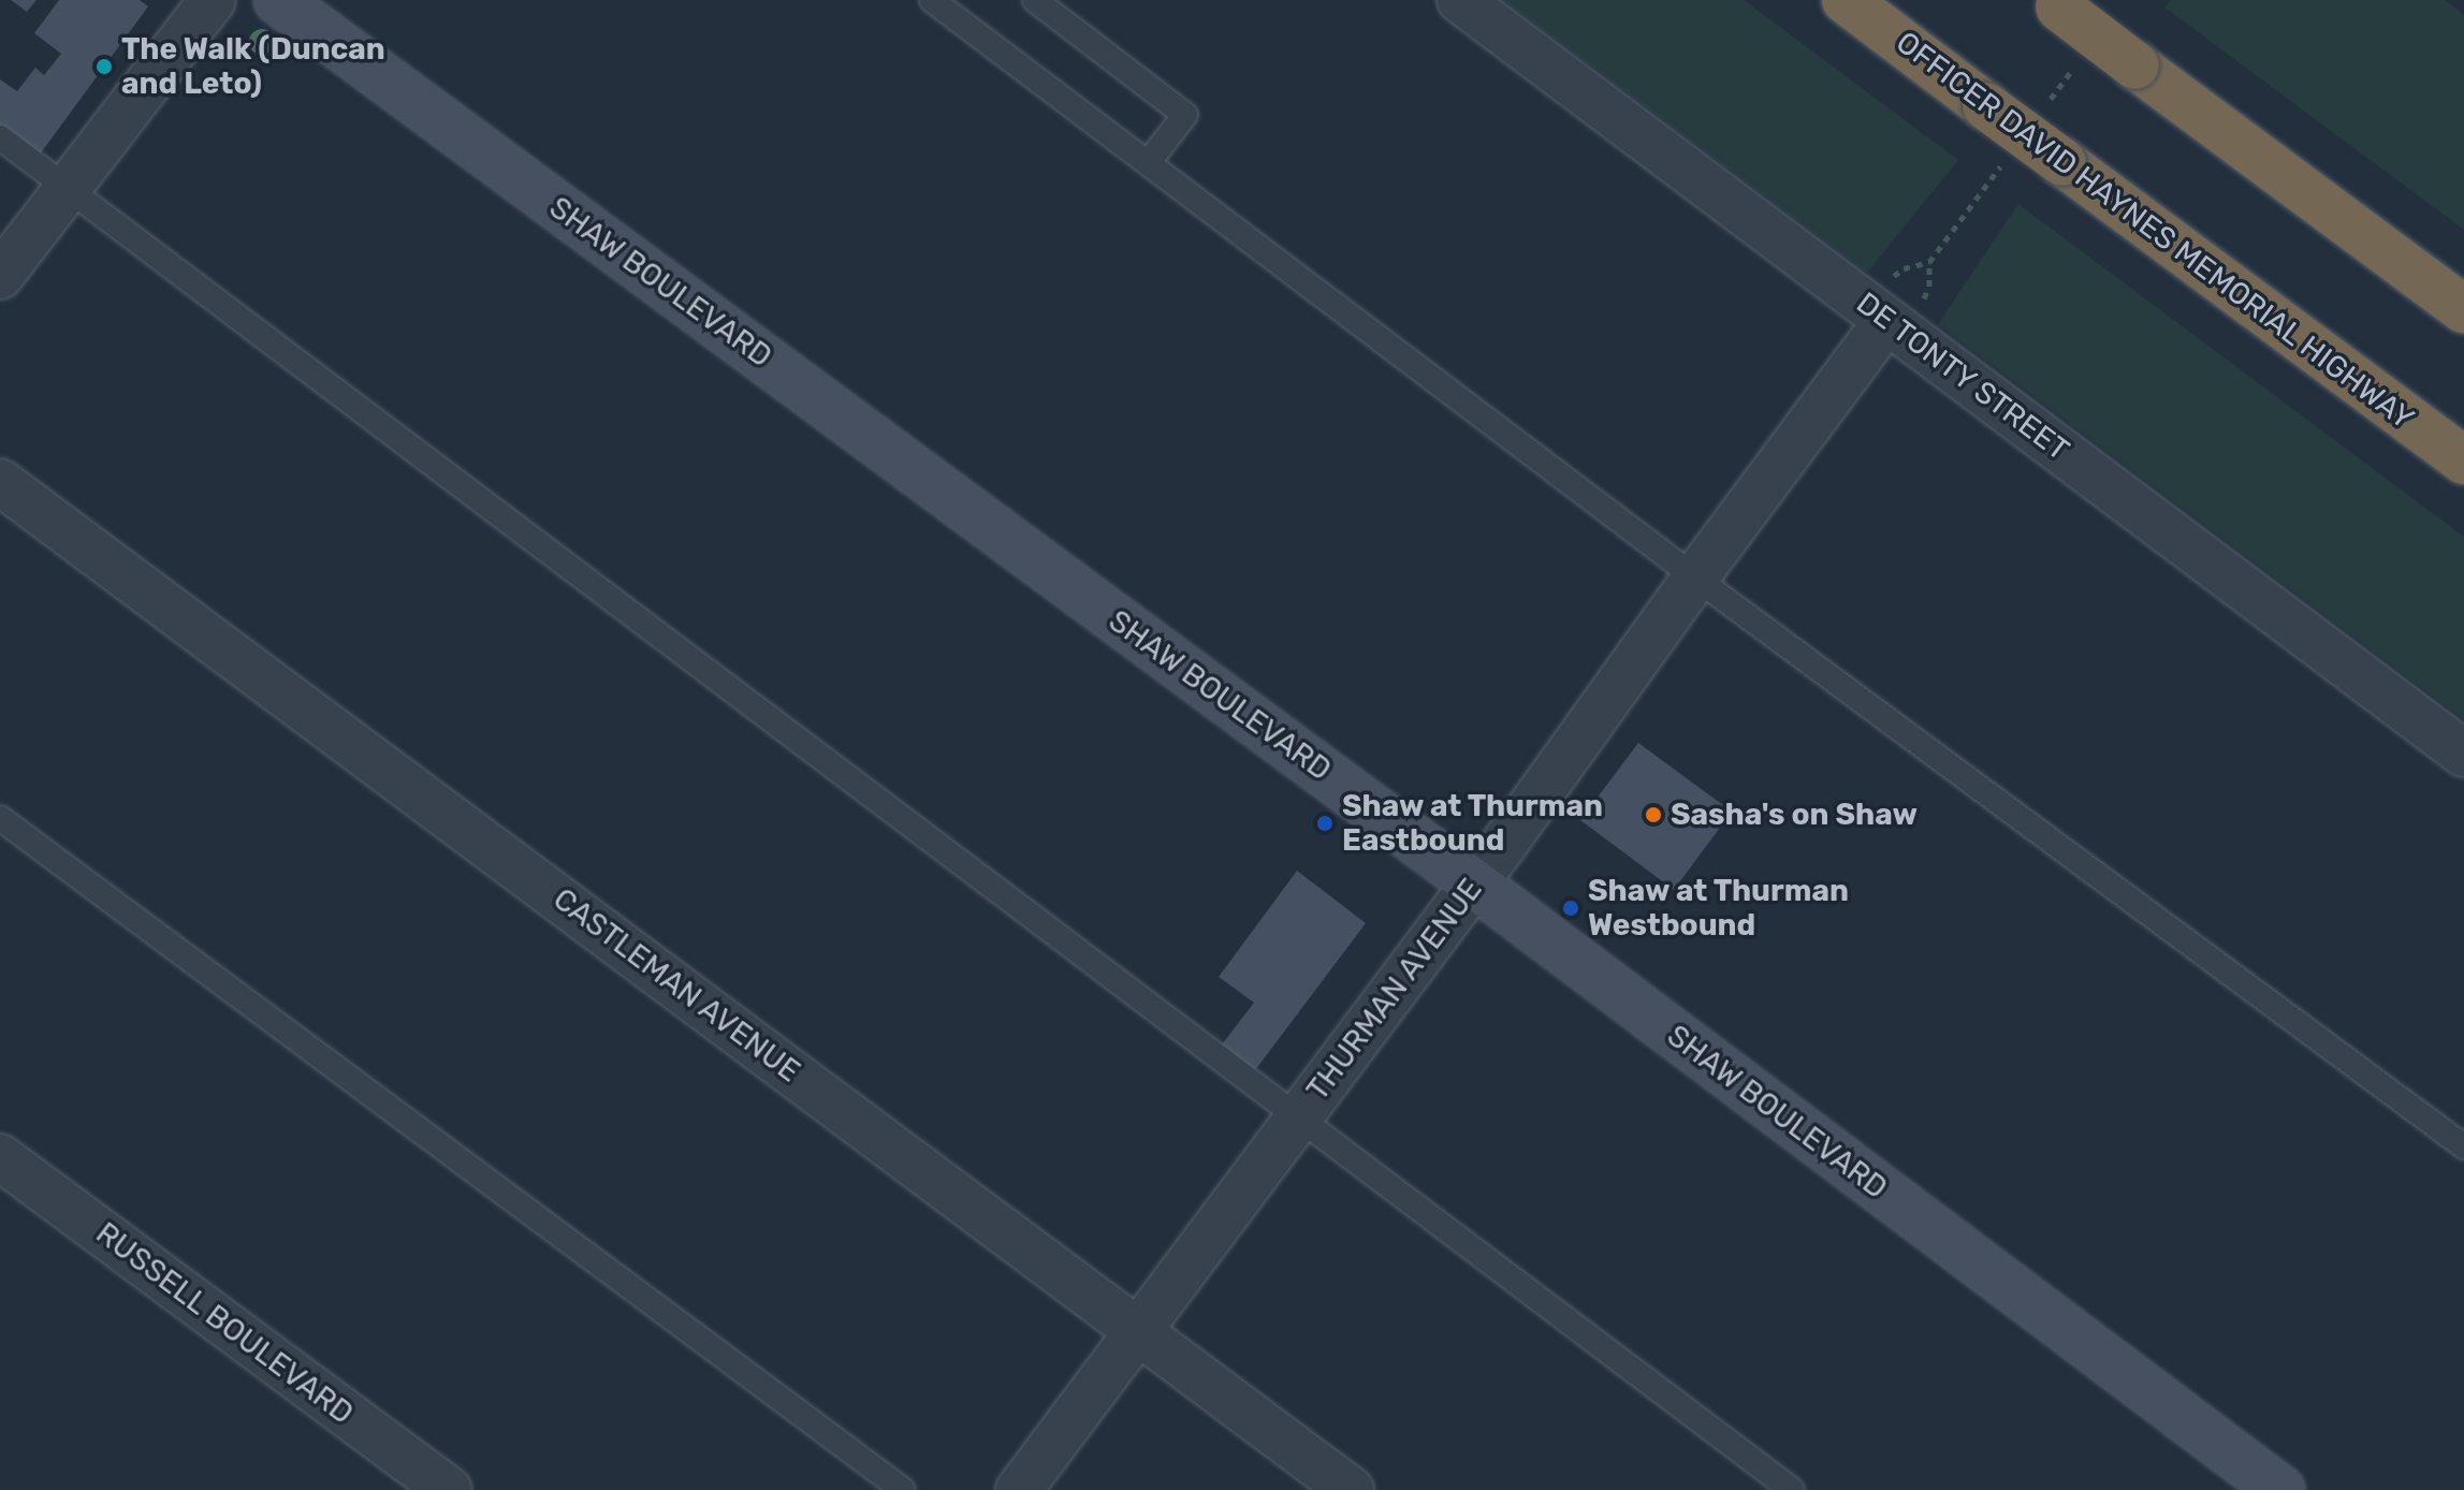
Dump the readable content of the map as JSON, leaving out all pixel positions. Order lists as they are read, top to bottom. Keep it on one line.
{"streets":{"highway":["OFFICER DAVID HAYNES MEMORIAL HIGHWAY"],"street":["SHAW BOULEVARD","DE TONTY STREET","CASTLEMAN AVENUE","THURMAN AVENUE","RUSSELL BOULEVARD"]},"crossings":[["SHAW BOULEVARD","THURMAN AVENUE"],["DE TONTY STREET","THURMAN AVENUE"],["CASTLEMAN AVENUE","THURMAN AVENUE"]],"places":["The Walk (Duncan and Leto)","Sasha's on Shaw","Shaw at Thurman Eastbound","Shaw at Thurman Westbound"]}
